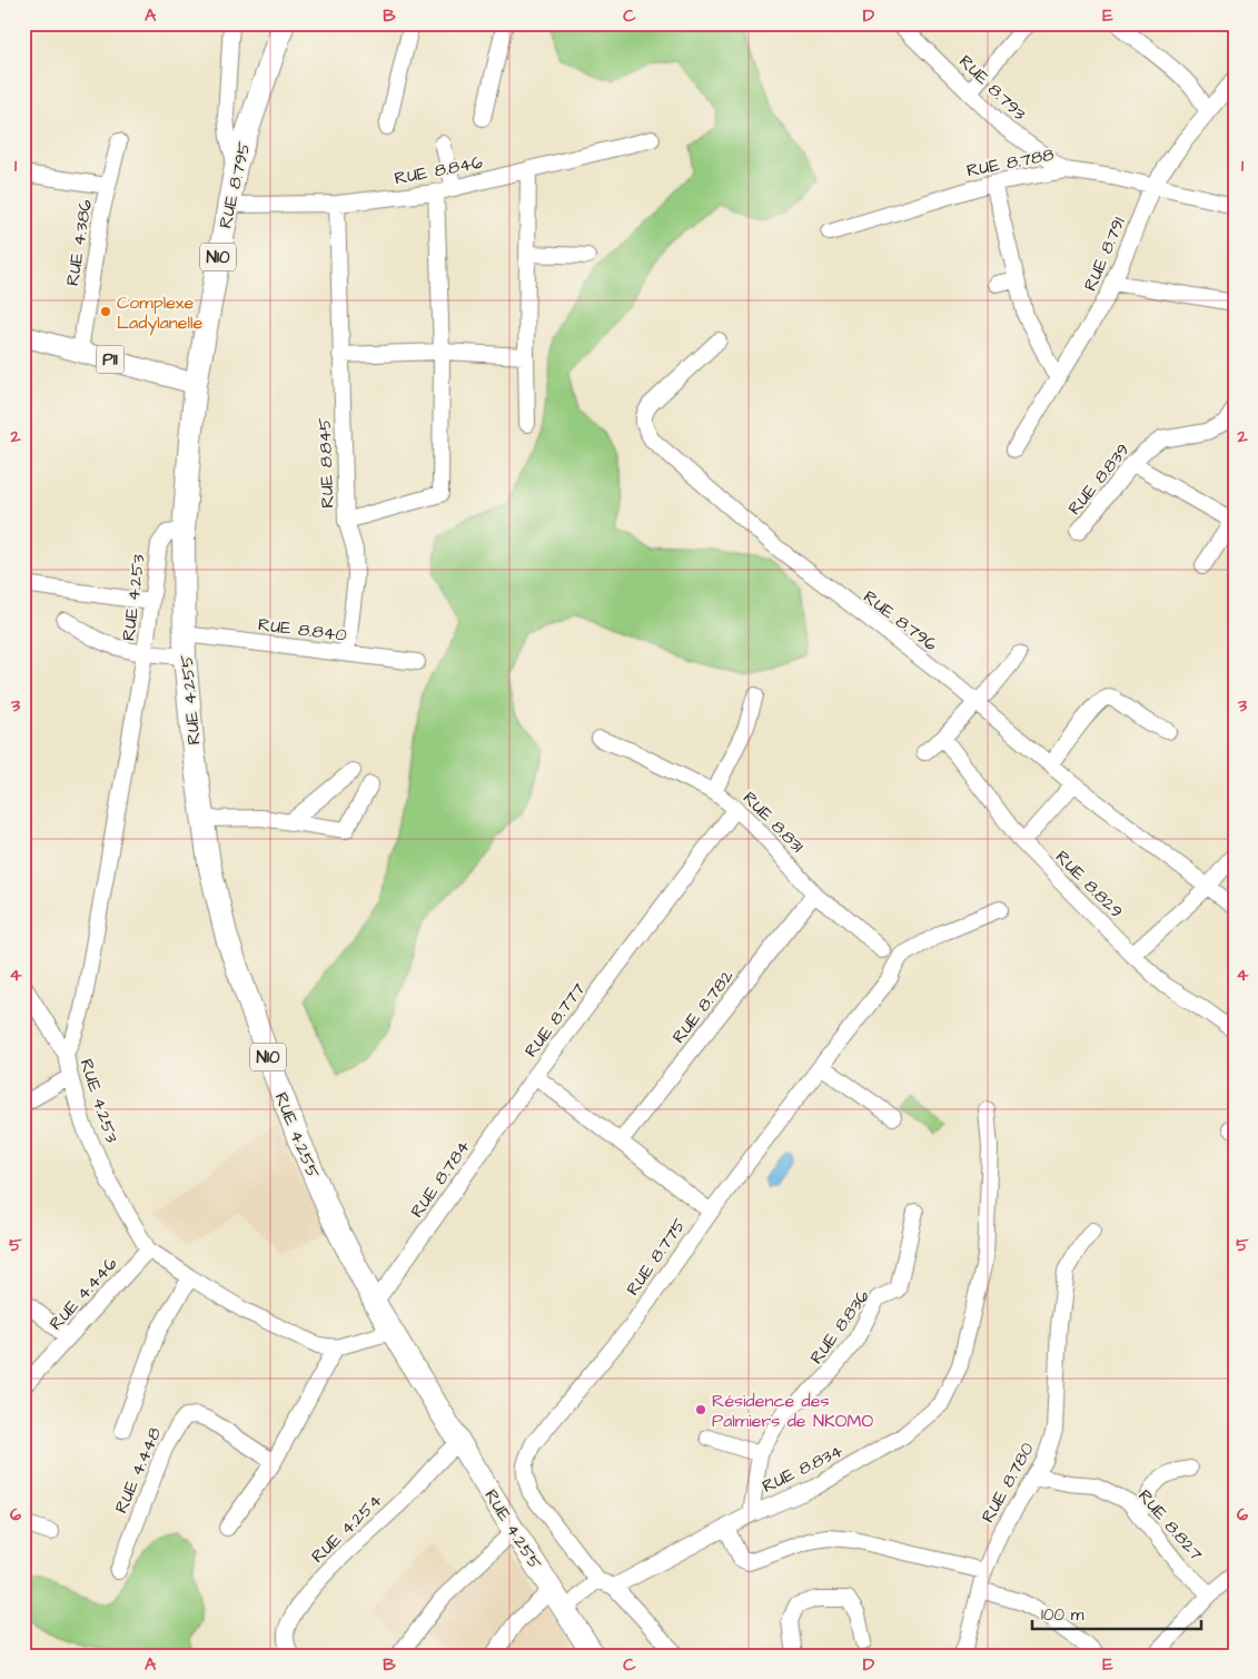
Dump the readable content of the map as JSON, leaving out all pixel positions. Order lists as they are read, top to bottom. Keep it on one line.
{"streets":{"highway":["RUE 8.795","N10","RUE 4.255"],"main road":["P11"],"street":["RUE 8.793","RUE 8.788","RUE 8.846","RUE 4.386","RUE 8.791","RUE 8.845","RUE 8.839","RUE 4.253","RUE 8.796","RUE 8.840","RUE 8.831","RUE 8.829","RUE 8.782","RUE 8.777","RUE 8.784","RUE 8.775","RUE 4.446","RUE 8.836","RUE 8.834","RUE 4.448","RUE 8.780","RUE 8.827","RUE 4.254"]},"crossings":[["RUE 8.793","RUE 8.788"],["RUE 8.788","RUE 8.791"],["RUE 8.846","RUE 8.795"],["RUE 8.846","RUE 8.845"],["RUE 8.795","P11"],["RUE 8.795","RUE 4.255"],["RUE 4.386","P11"],["P11","RUE 4.255"],["RUE 4.253","RUE 4.255"],["RUE 4.253","RUE 4.446"],["RUE 8.840","RUE 4.255"],["RUE 4.255","RUE 8.784"],["RUE 4.255","RUE 4.254"],["RUE 8.831","RUE 8.782"],["RUE 8.831","RUE 8.777"],["RUE 8.782","RUE 8.777"],["RUE 8.777","RUE 8.784"],["RUE 8.777","RUE 8.775"],["RUE 8.836","RUE 8.834"],["RUE 8.780","RUE 8.827"]],"places":["Complexe Ladylanelle","Résidence des Palmiers de NKOMO"],"scale_bar":"100 m","grid":{"columns":["A","B","C","D","E"],"rows":["1","2","3","4","5","6"]}}
